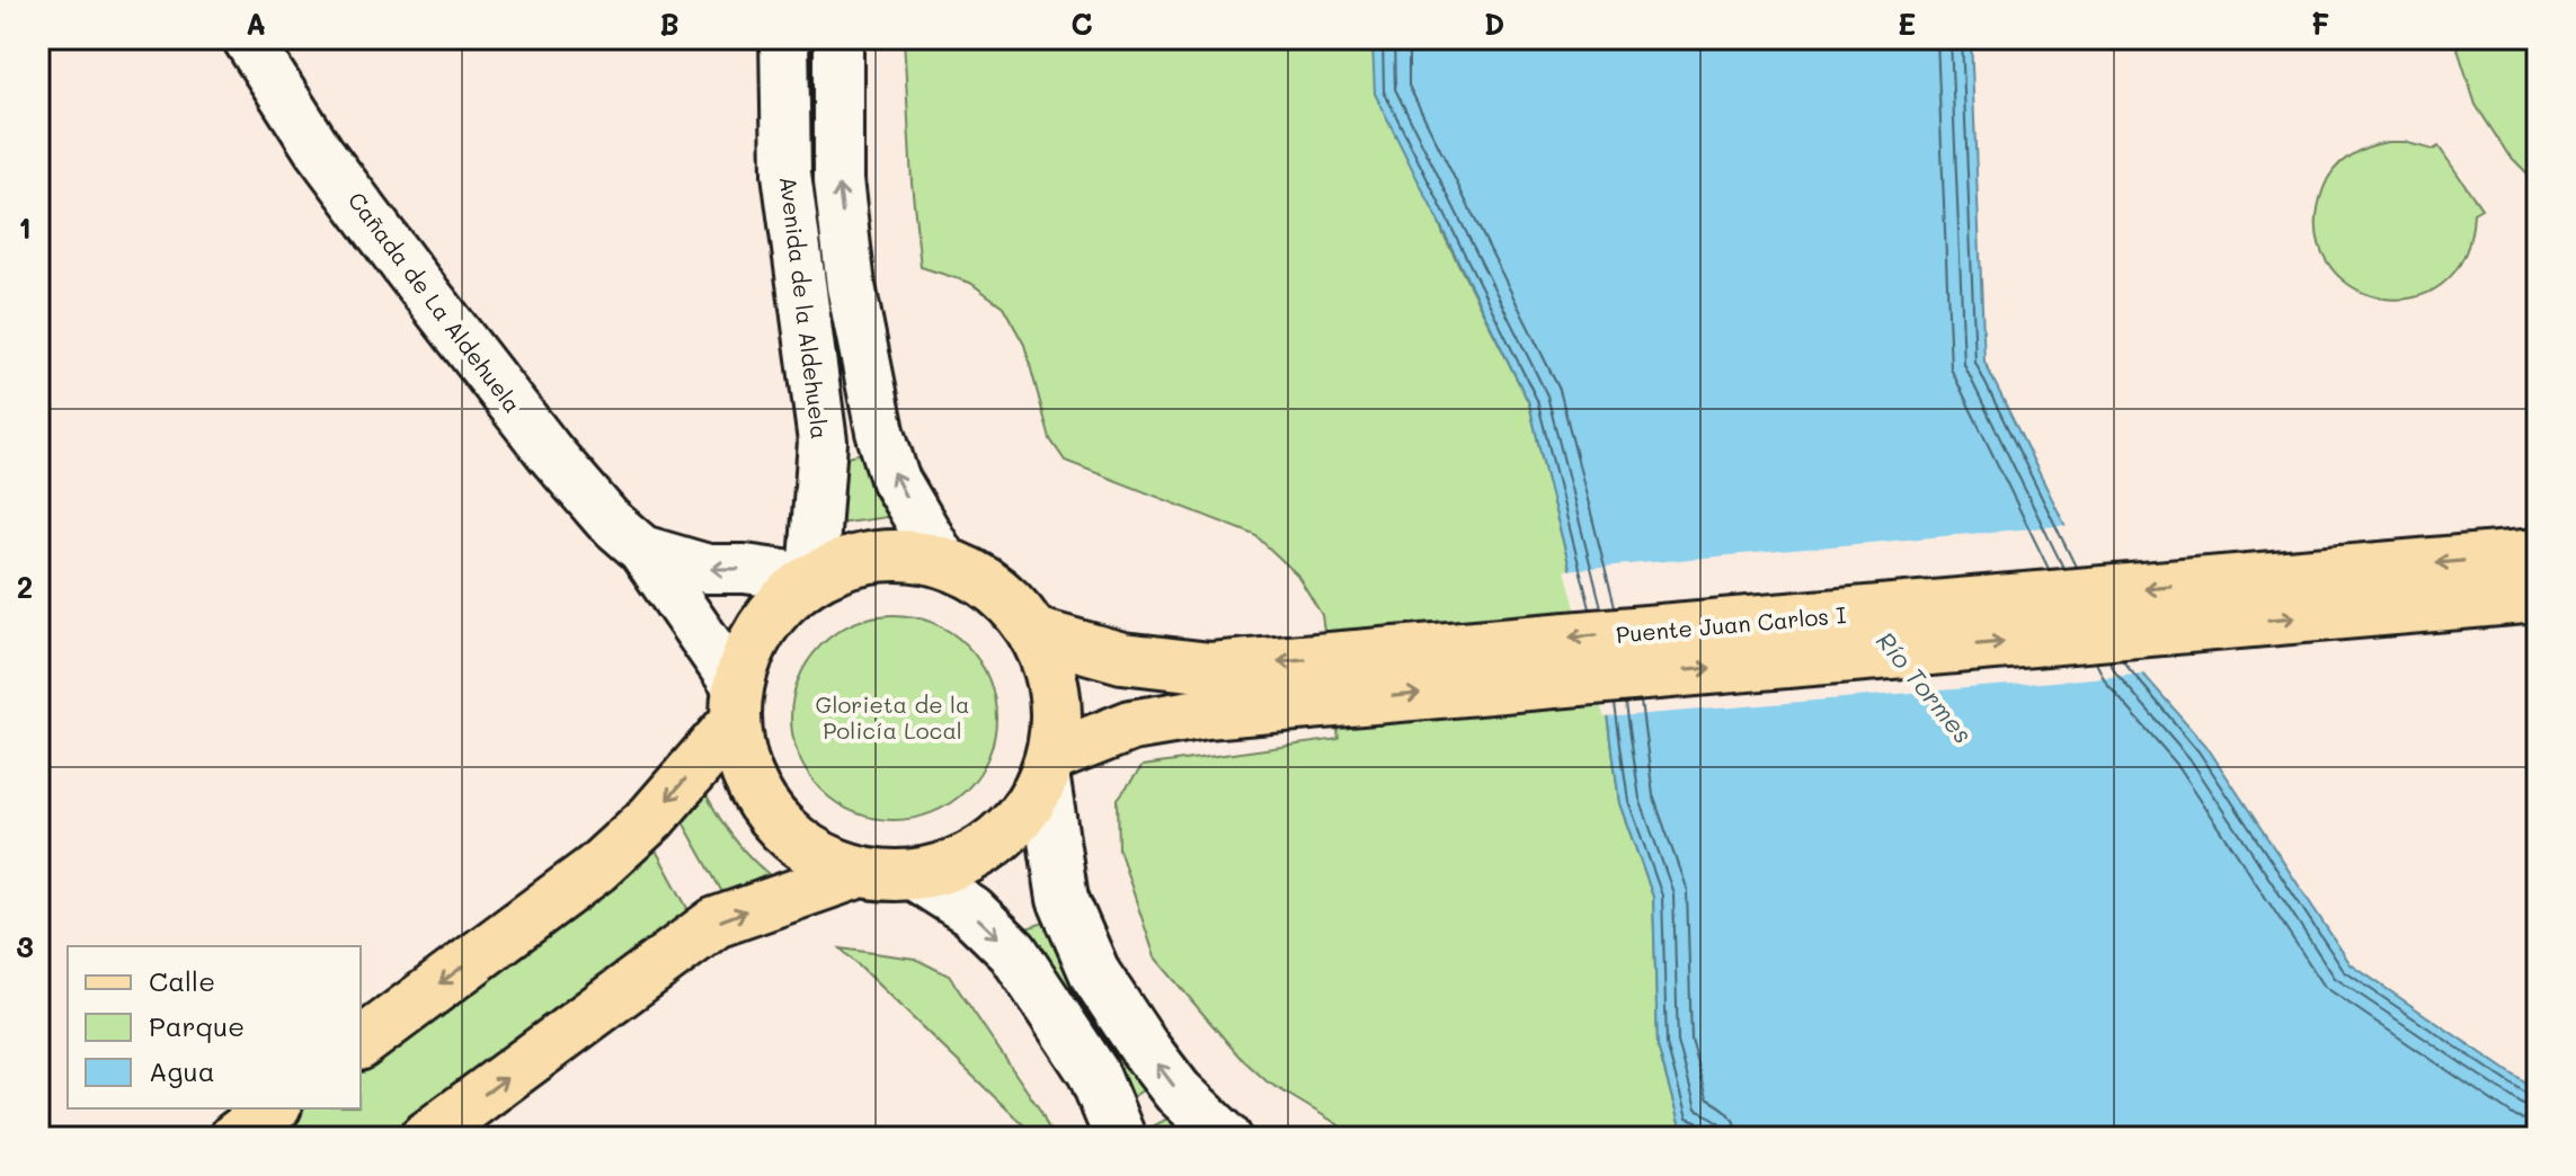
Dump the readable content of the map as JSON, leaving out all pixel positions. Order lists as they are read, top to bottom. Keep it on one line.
{"streets":{"main road":["Puente Juan Carlos I"],"street":["Cañada de La Aldehuela","Avenida de la Aldehuela"]},"crossings":[["Cañada de La Aldehuela","Avenida de la Aldehuela"],["Cañada de La Aldehuela","Puente Juan Carlos I"],["Avenida de la Aldehuela","Puente Juan Carlos I"]],"water":["Río Tormes"],"parks":["Glorieta de la Policía Local"],"legend":["Calle","Parque","Agua"],"grid":{"columns":["A","B","C","D","E","F"],"rows":["1","2","3"]}}
